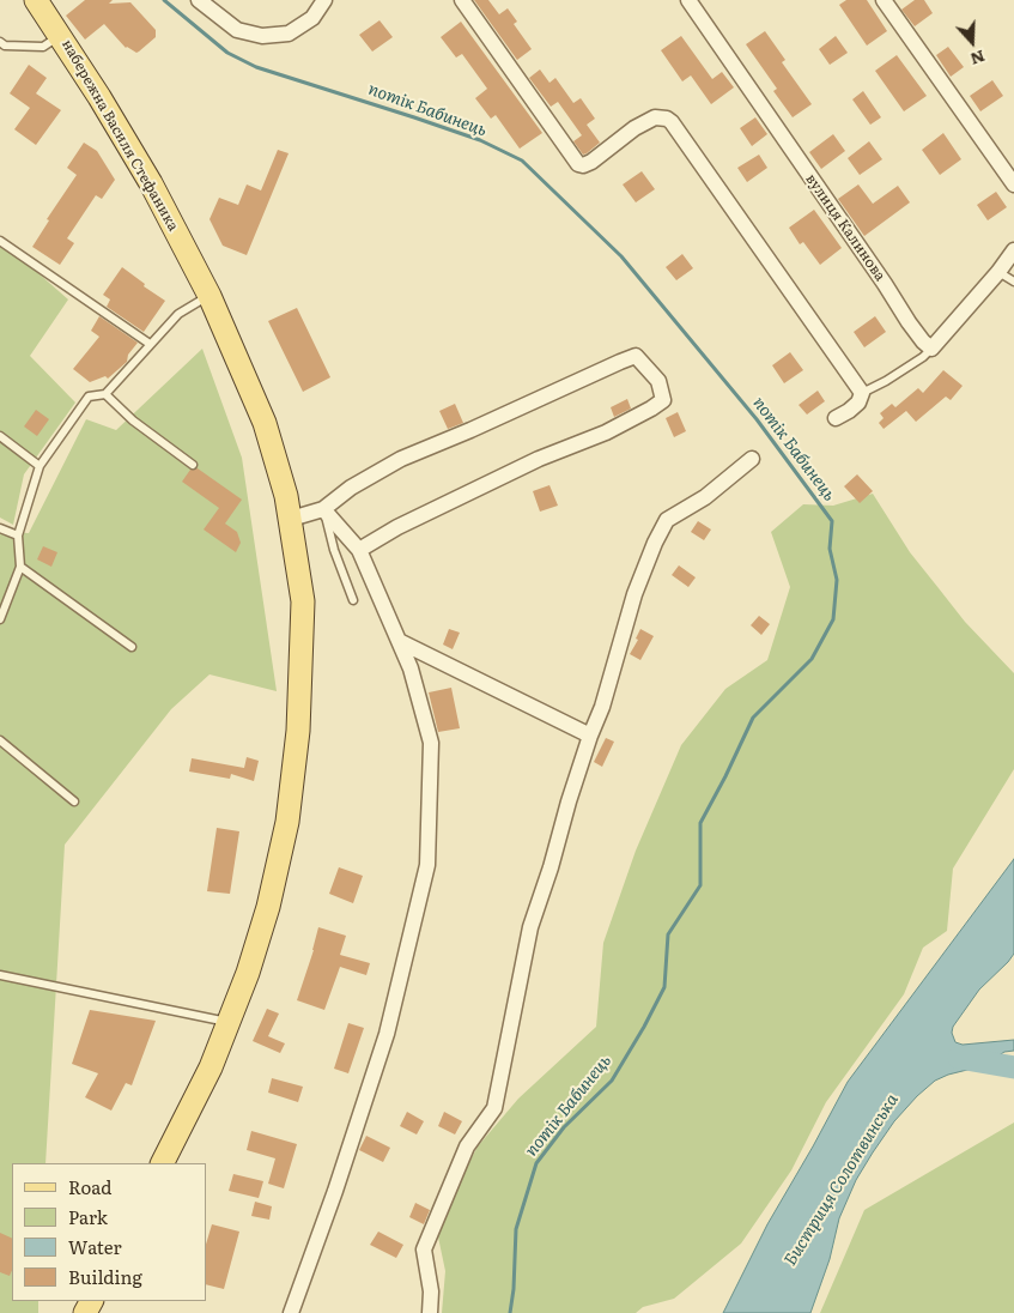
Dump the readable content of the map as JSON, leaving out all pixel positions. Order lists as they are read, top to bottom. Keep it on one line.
{"streets":{"main road":["набережна Василя Стефаника"],"street":["вулиця Калинова"]},"water":["потік Бабинець","Бистриця Солотвинська"],"legend":["Road","Park","Water","Building"],"north":"bottom"}
